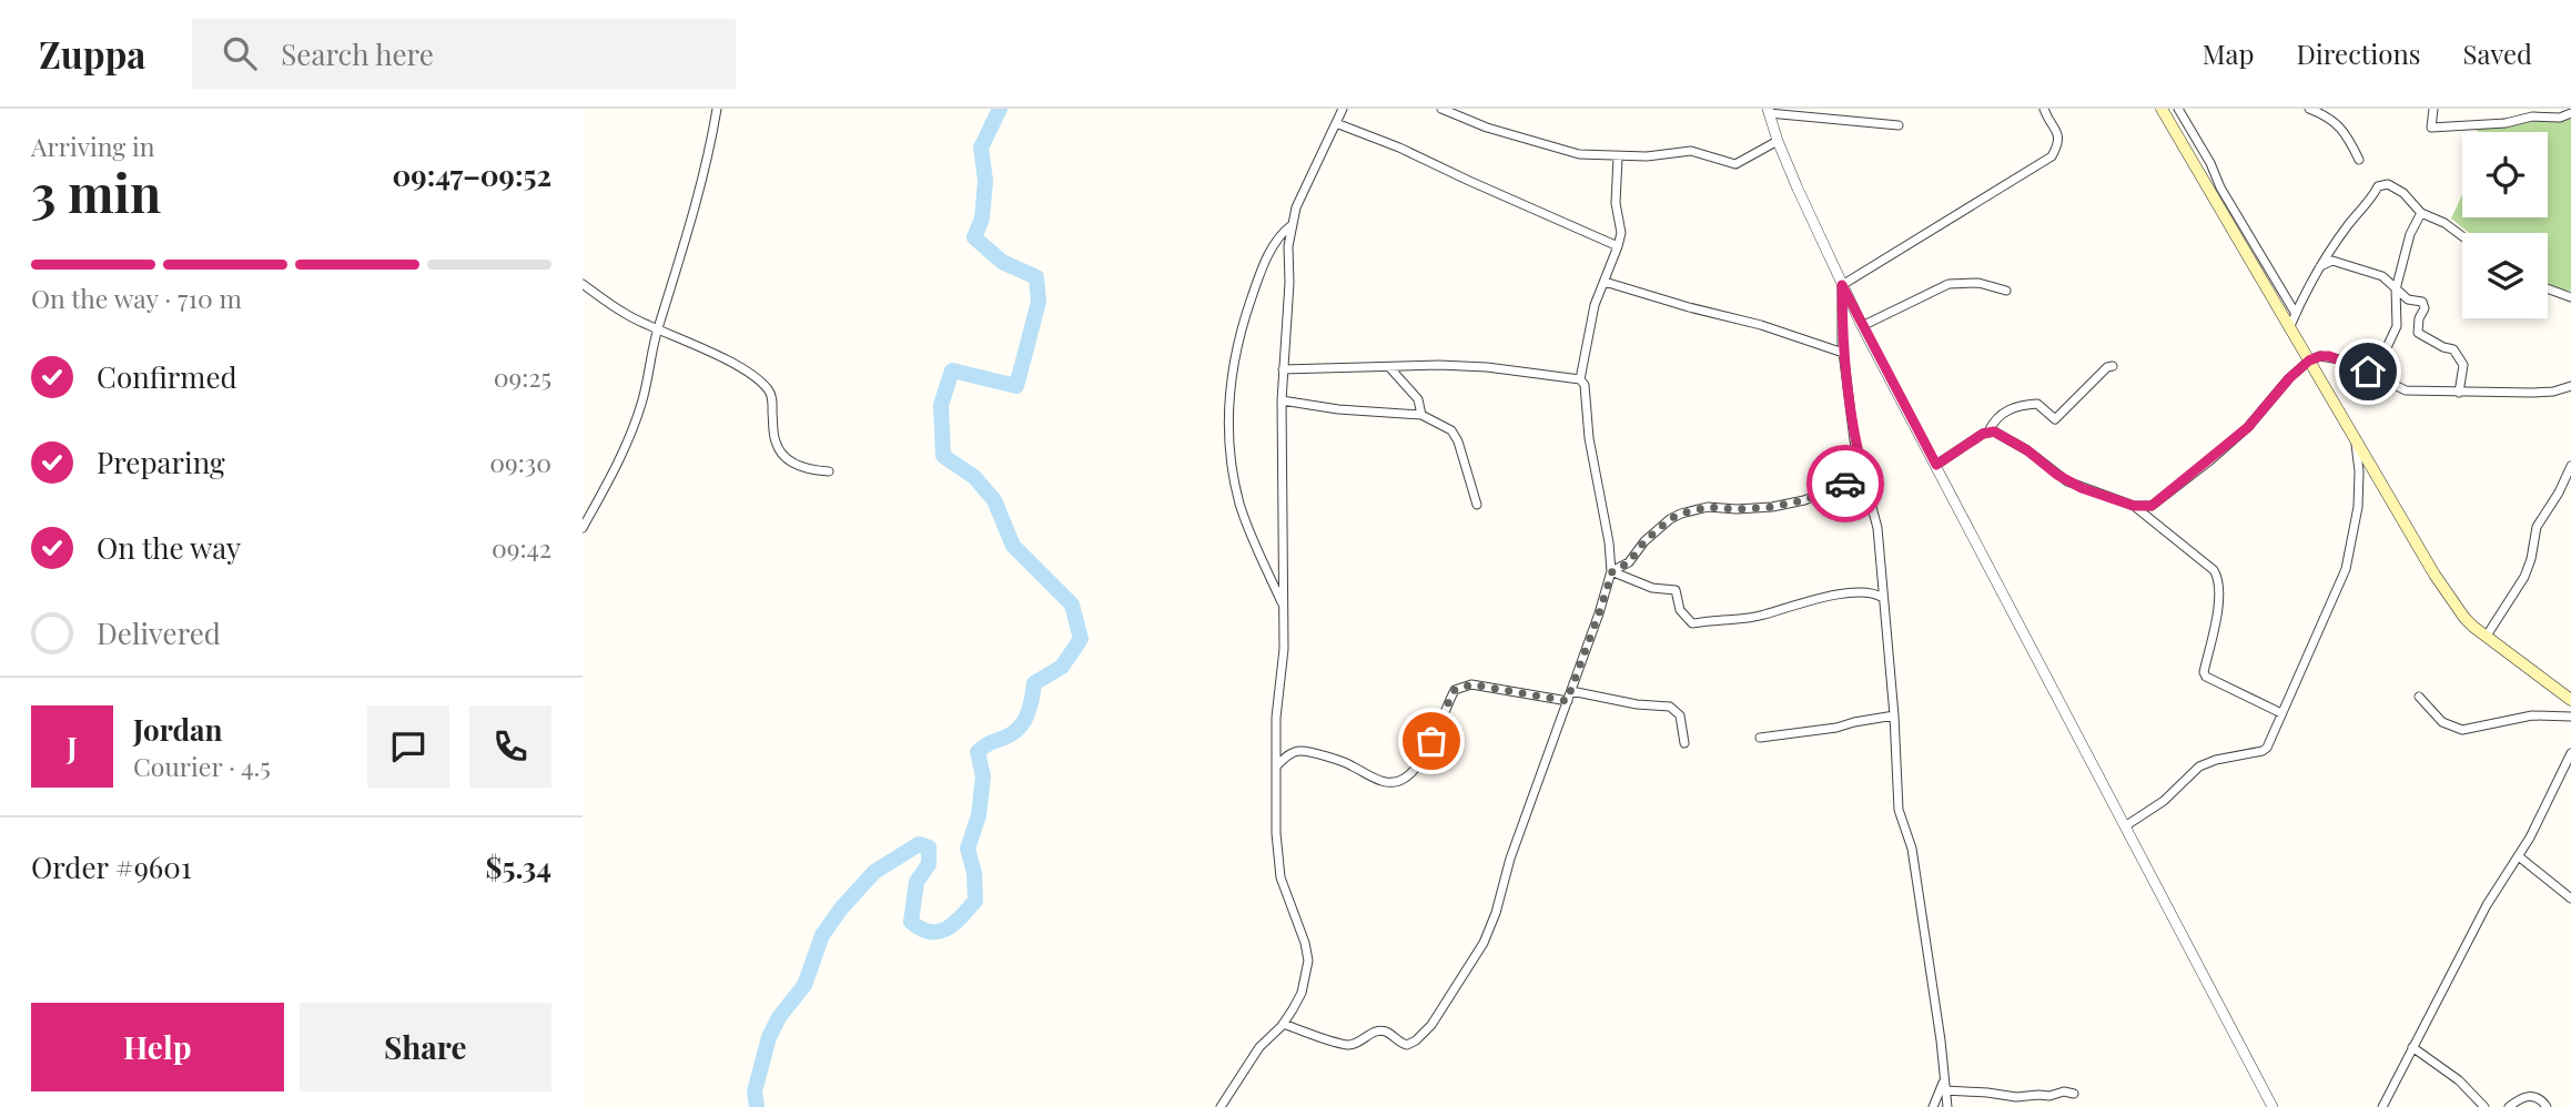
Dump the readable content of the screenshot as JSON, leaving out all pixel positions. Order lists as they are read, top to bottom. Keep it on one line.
{"page":{"header":"Zuppa","search":"Search here","nav":["Map","Directions","Saved"],"heading":["3 min","Arriving in","09:47–09:52"],"panel":["Jordan","Courier · 4.5","Order #9601","$5.34"],"bar":"On the way · 710 m","list":[["Confirmed","09:25"],["Preparing","09:30"],["On the way","09:42"],"Delivered"],"round":"J","buttons":["Help","Share"]}}
